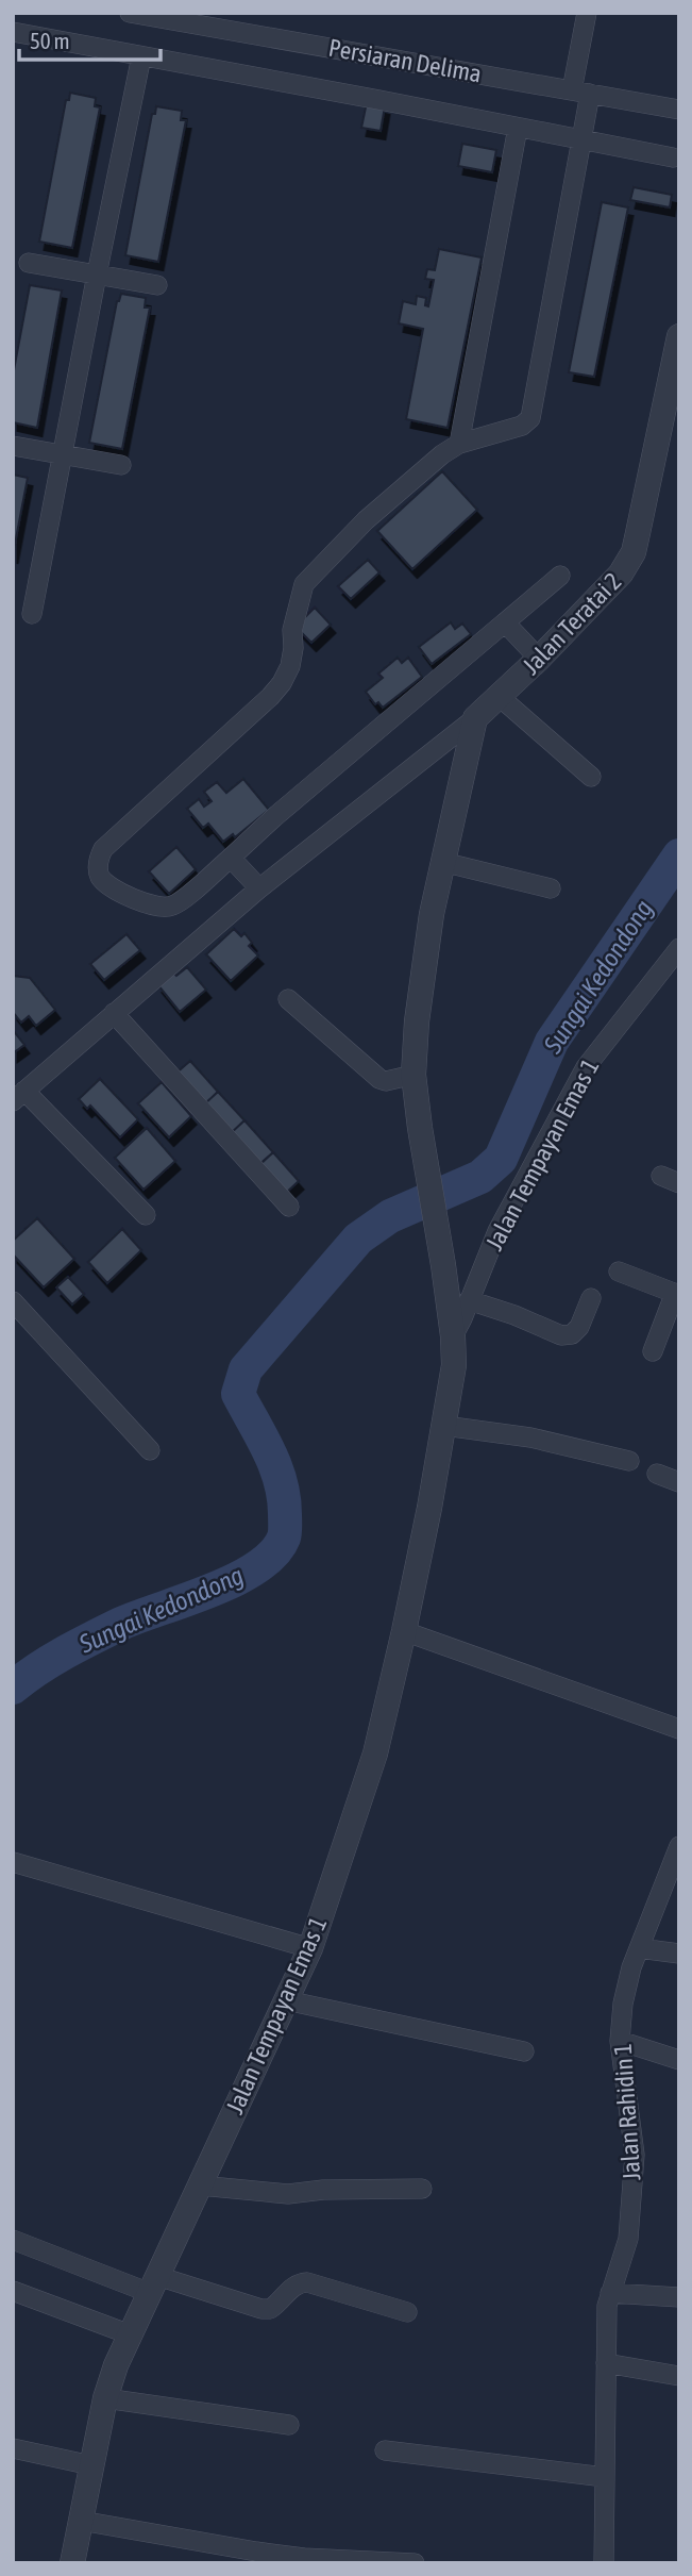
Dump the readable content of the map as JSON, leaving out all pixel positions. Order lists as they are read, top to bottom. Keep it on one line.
{"streets":{"street":["Persiaran Delima","Jalan Teratai 2","Jalan Tempayan Emas 1","Jalan Rahidin 1"]},"crossings":[["Jalan Teratai 2","Jalan Tempayan Emas 1"]],"water":["Sungai Kedondong"],"scale_bar":"50 m"}
